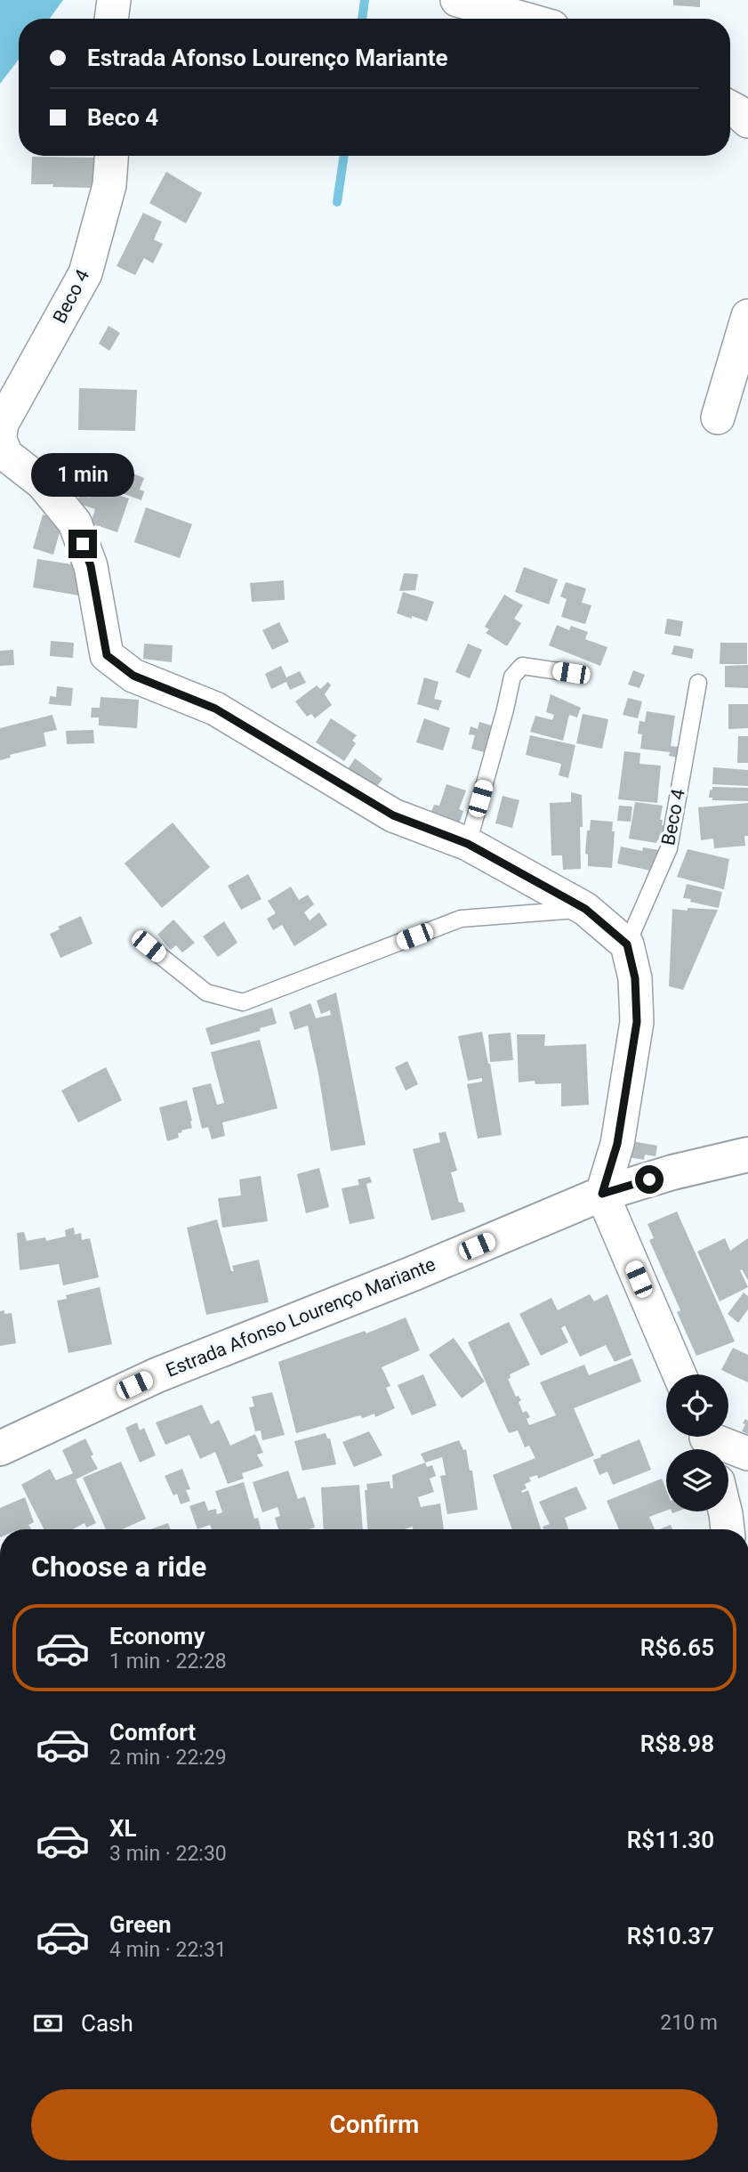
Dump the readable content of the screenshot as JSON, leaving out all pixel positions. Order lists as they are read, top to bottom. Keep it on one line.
{"streets":{"main road":["Estrada Afonso Lourenço Mariante"],"street":["Beco 4"]},"page":{"banner":["Estrada Afonso Lourenço Mariante","Beco 4"],"bubble":"1 min","heading":"Choose a ride","list":[{"name":"Economy","note":"1 min · 22:28","value":"R$6.65"},{"name":"Comfort","note":"2 min · 22:29","value":"R$8.98"},{"name":"XL","note":"3 min · 22:30","value":"R$11.30"},{"name":"Green","note":"4 min · 22:31","value":"R$10.37"}],"pay":["Cash","210 m"],"buttons":"Confirm"}}
